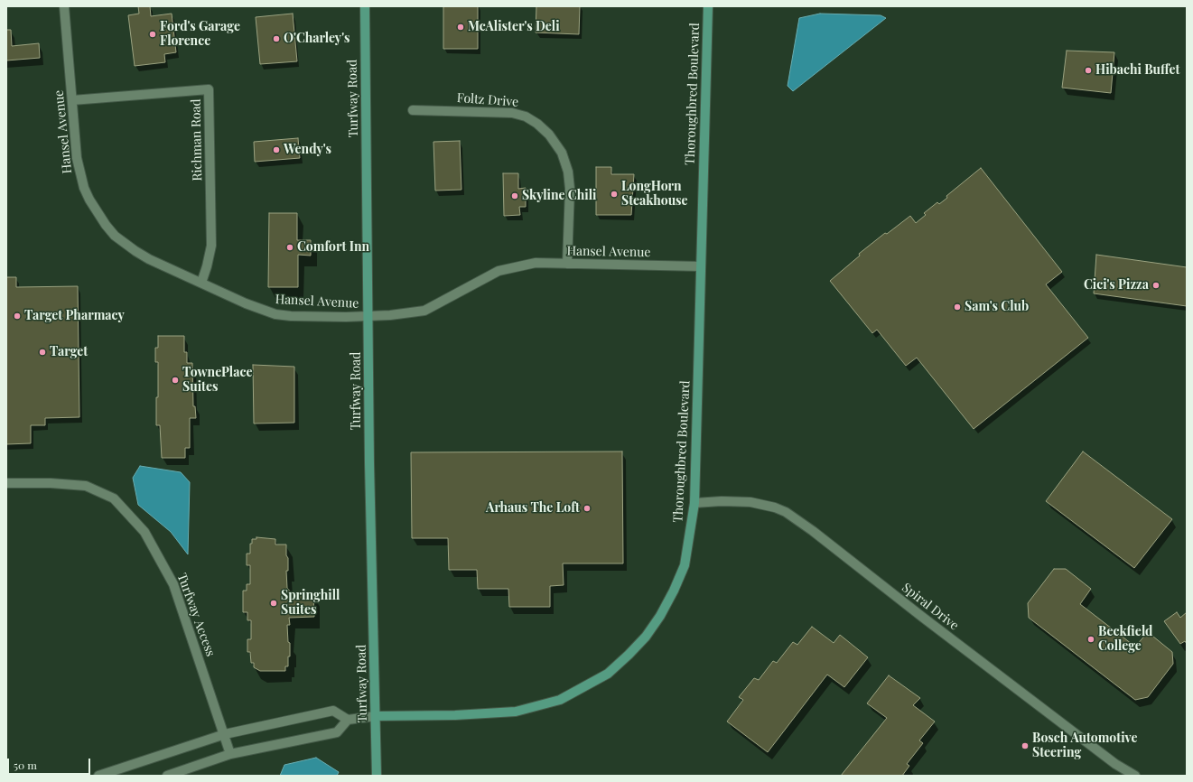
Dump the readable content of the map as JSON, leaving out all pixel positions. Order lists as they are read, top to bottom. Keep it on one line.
{"streets":{"main road":["Thoroughbred Boulevard","Turfway Road"],"street":["Foltz Drive","Hansel Avenue","Richman Road","Spiral Drive","Turfway Access"]},"crossings":[["Thoroughbred Boulevard","Turfway Road"],["Thoroughbred Boulevard","Hansel Avenue"],["Thoroughbred Boulevard","Spiral Drive"],["Turfway Road","Hansel Avenue"],["Foltz Drive","Hansel Avenue"],["Hansel Avenue","Richman Road"]],"places":["McAlister's Deli","Ford's Garage Florence","O'Charley's","Hibachi Buffet","Wendy's","LongHorn Steakhouse","Skyline Chili","Comfort Inn","Cici's Pizza","Sam's Club","Target Pharmacy","Target","TownePlace Suites","Arhaus The Loft","Springhill Suites","Beckfield College","Bosch Automotive Steering"],"scale_bar":"50 m"}
